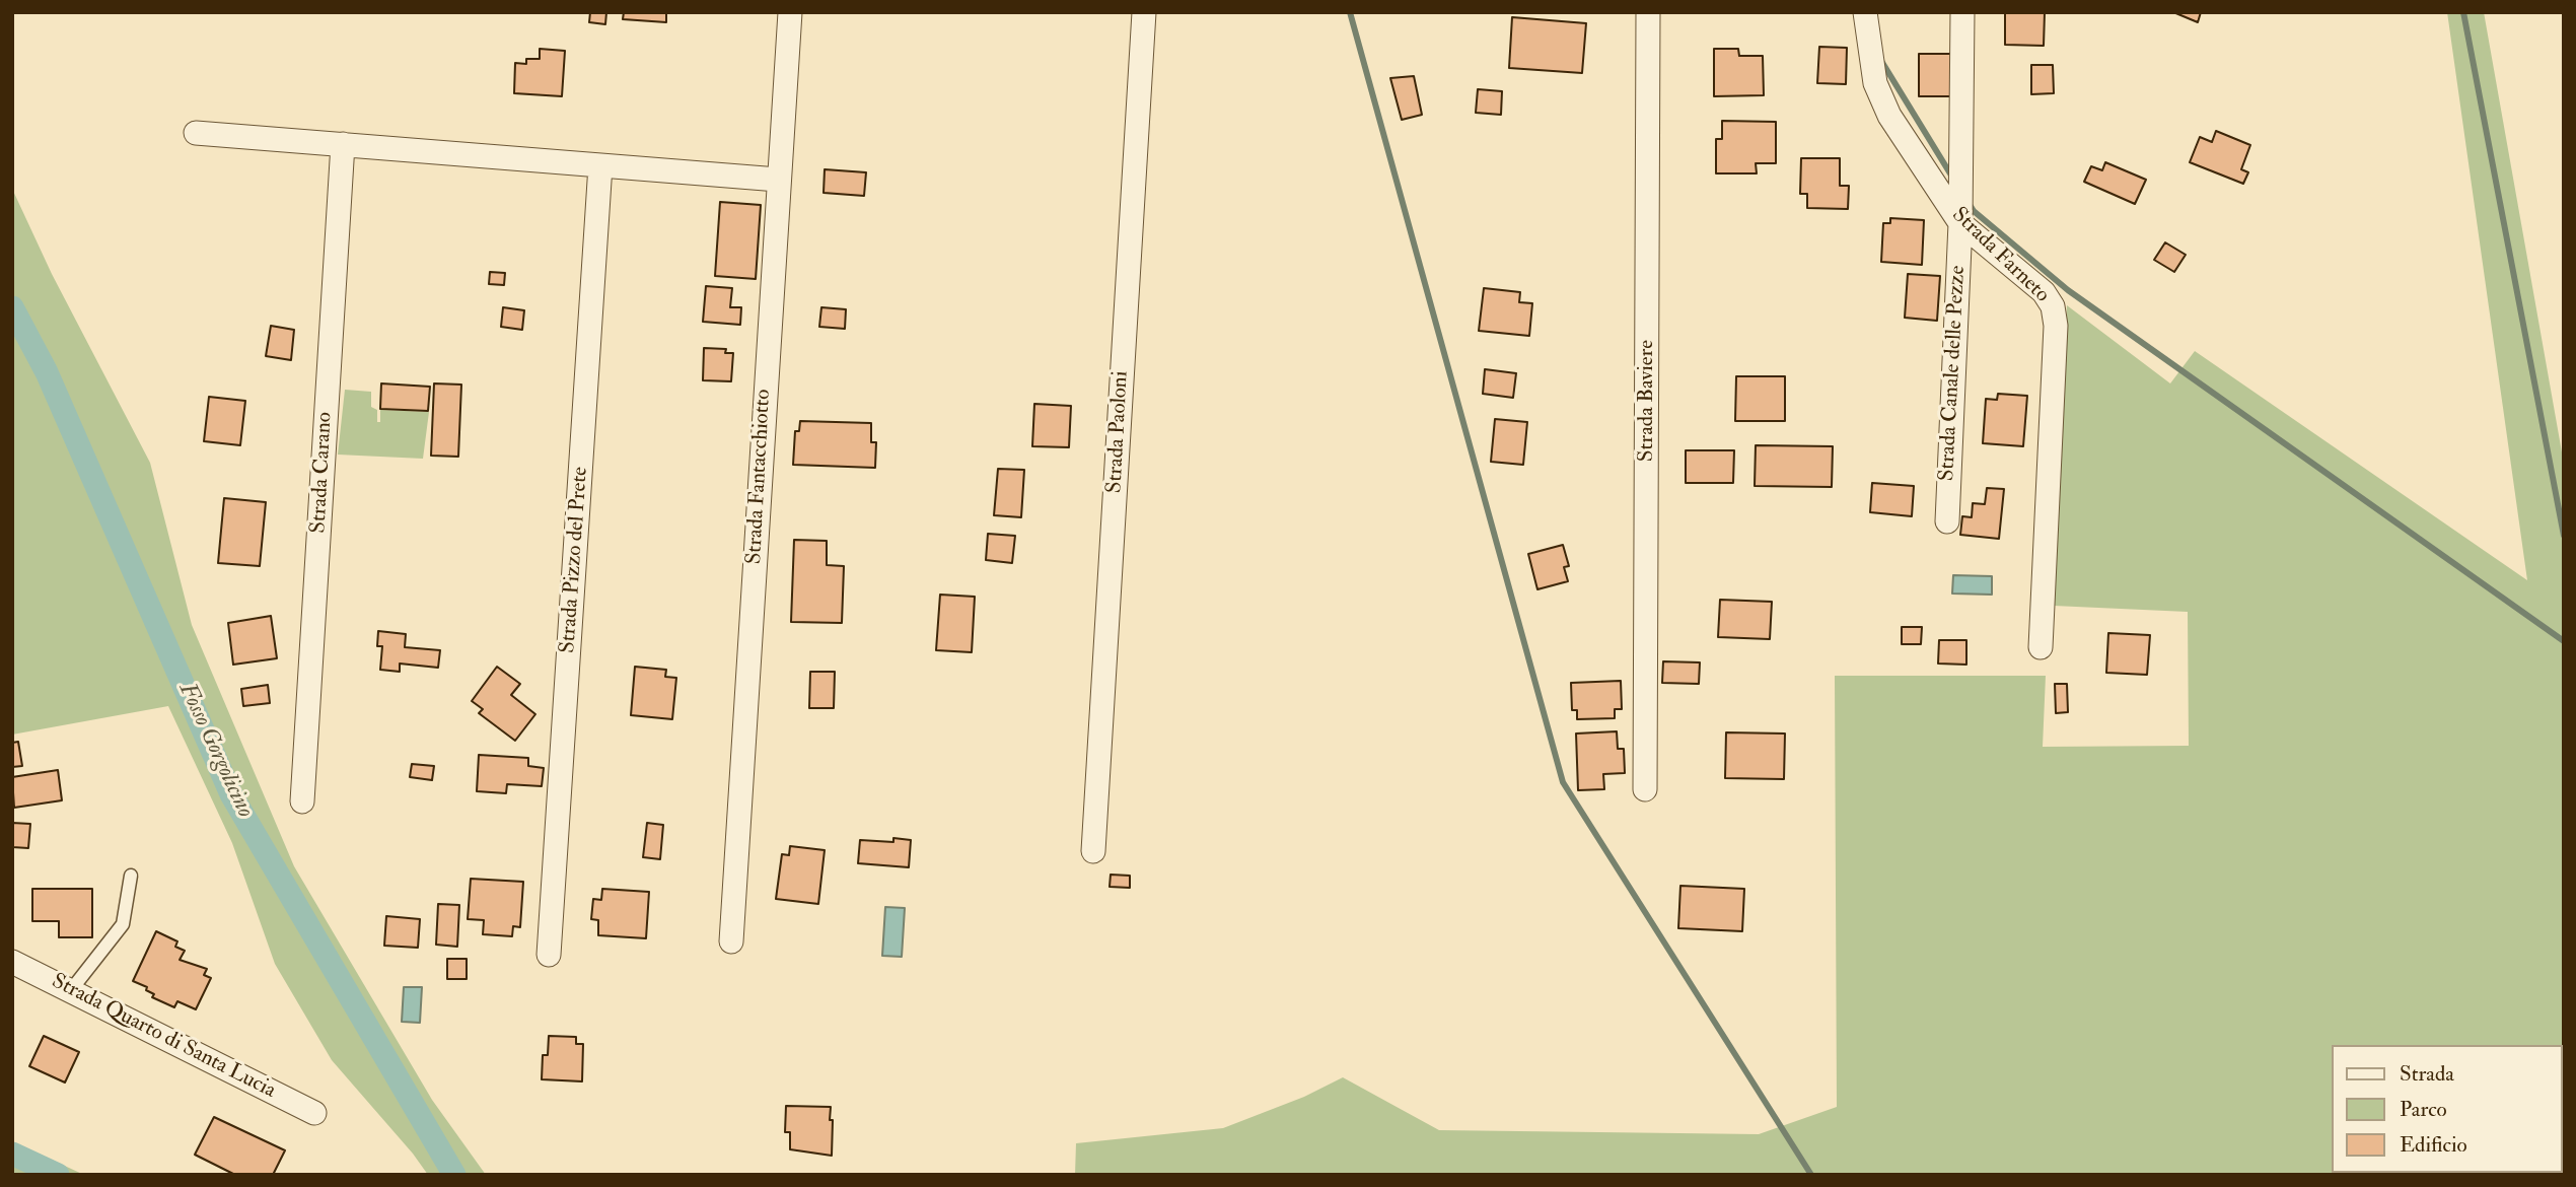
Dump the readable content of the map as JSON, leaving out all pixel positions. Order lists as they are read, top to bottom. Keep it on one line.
{"streets":{"street":["Strada Farneto","Strada Canale delle Pezze","Strada Baviere","Strada Paoloni","Strada Carano","Strada Fantacchiotto","Strada Pizzo del Prete","Strada Quarto di Santa Lucia"]},"crossings":[["Strada Farneto","Strada Canale delle Pezze"]],"water":["Fosso Gorgolicino"],"legend":["Strada","Parco","Edificio"]}
